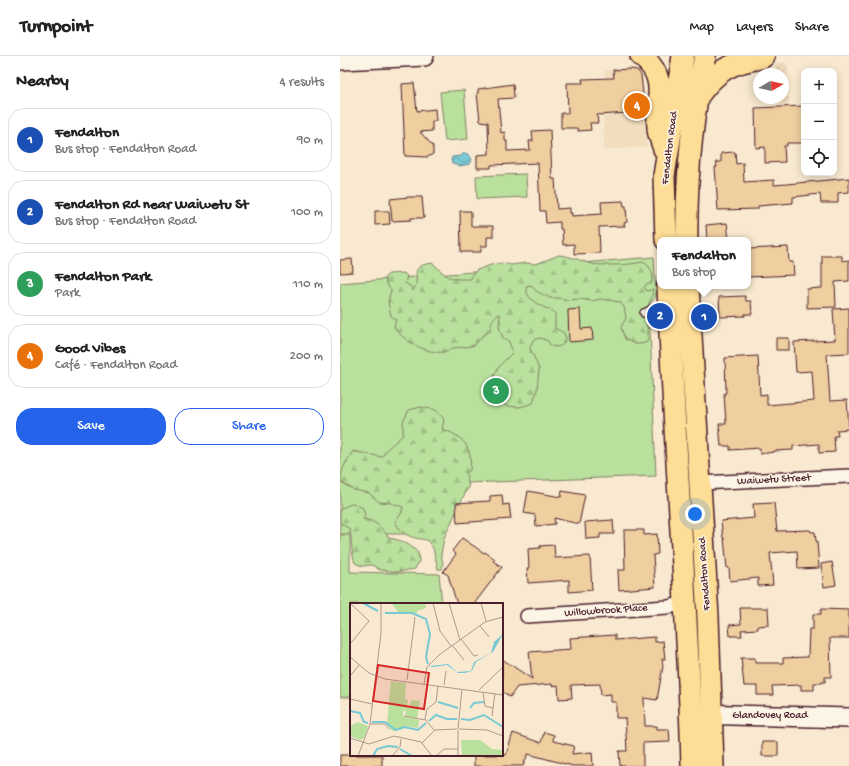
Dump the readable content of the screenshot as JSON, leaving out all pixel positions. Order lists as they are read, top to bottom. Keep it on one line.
{"streets":{"main road":["Fendalton Road"],"street":["Waiwetu Street","Willowbrook Place","Glandovey Road"]},"crossings":[["Fendalton Road","Waiwetu Street"],["Fendalton Road","Willowbrook Place"],["Fendalton Road","Glandovey Road"]],"north":"right","page":{"header":"Turnpoint","nav":["Map","Layers","Share"],"heading":["Nearby","4 results"],"map_buttons":["+","−"],"pins":["4","2","1","3"],"list":[{"mark":"1","name":"Fendalton","note":"Bus stop · Fendalton Road","value":"90 m"},{"mark":"2","name":"Fendalton Rd near Waiwetu St","note":"Bus stop · Fendalton Road","value":"100 m"},{"mark":"3","name":"Fendalton Park","note":"Park","value":"110 m"},{"mark":"4","name":"Good Vibes","note":"Café · Fendalton Road","value":"200 m"}],"popup":["Fendalton","Bus stop"],"buttons":["Save","Share"]}}
